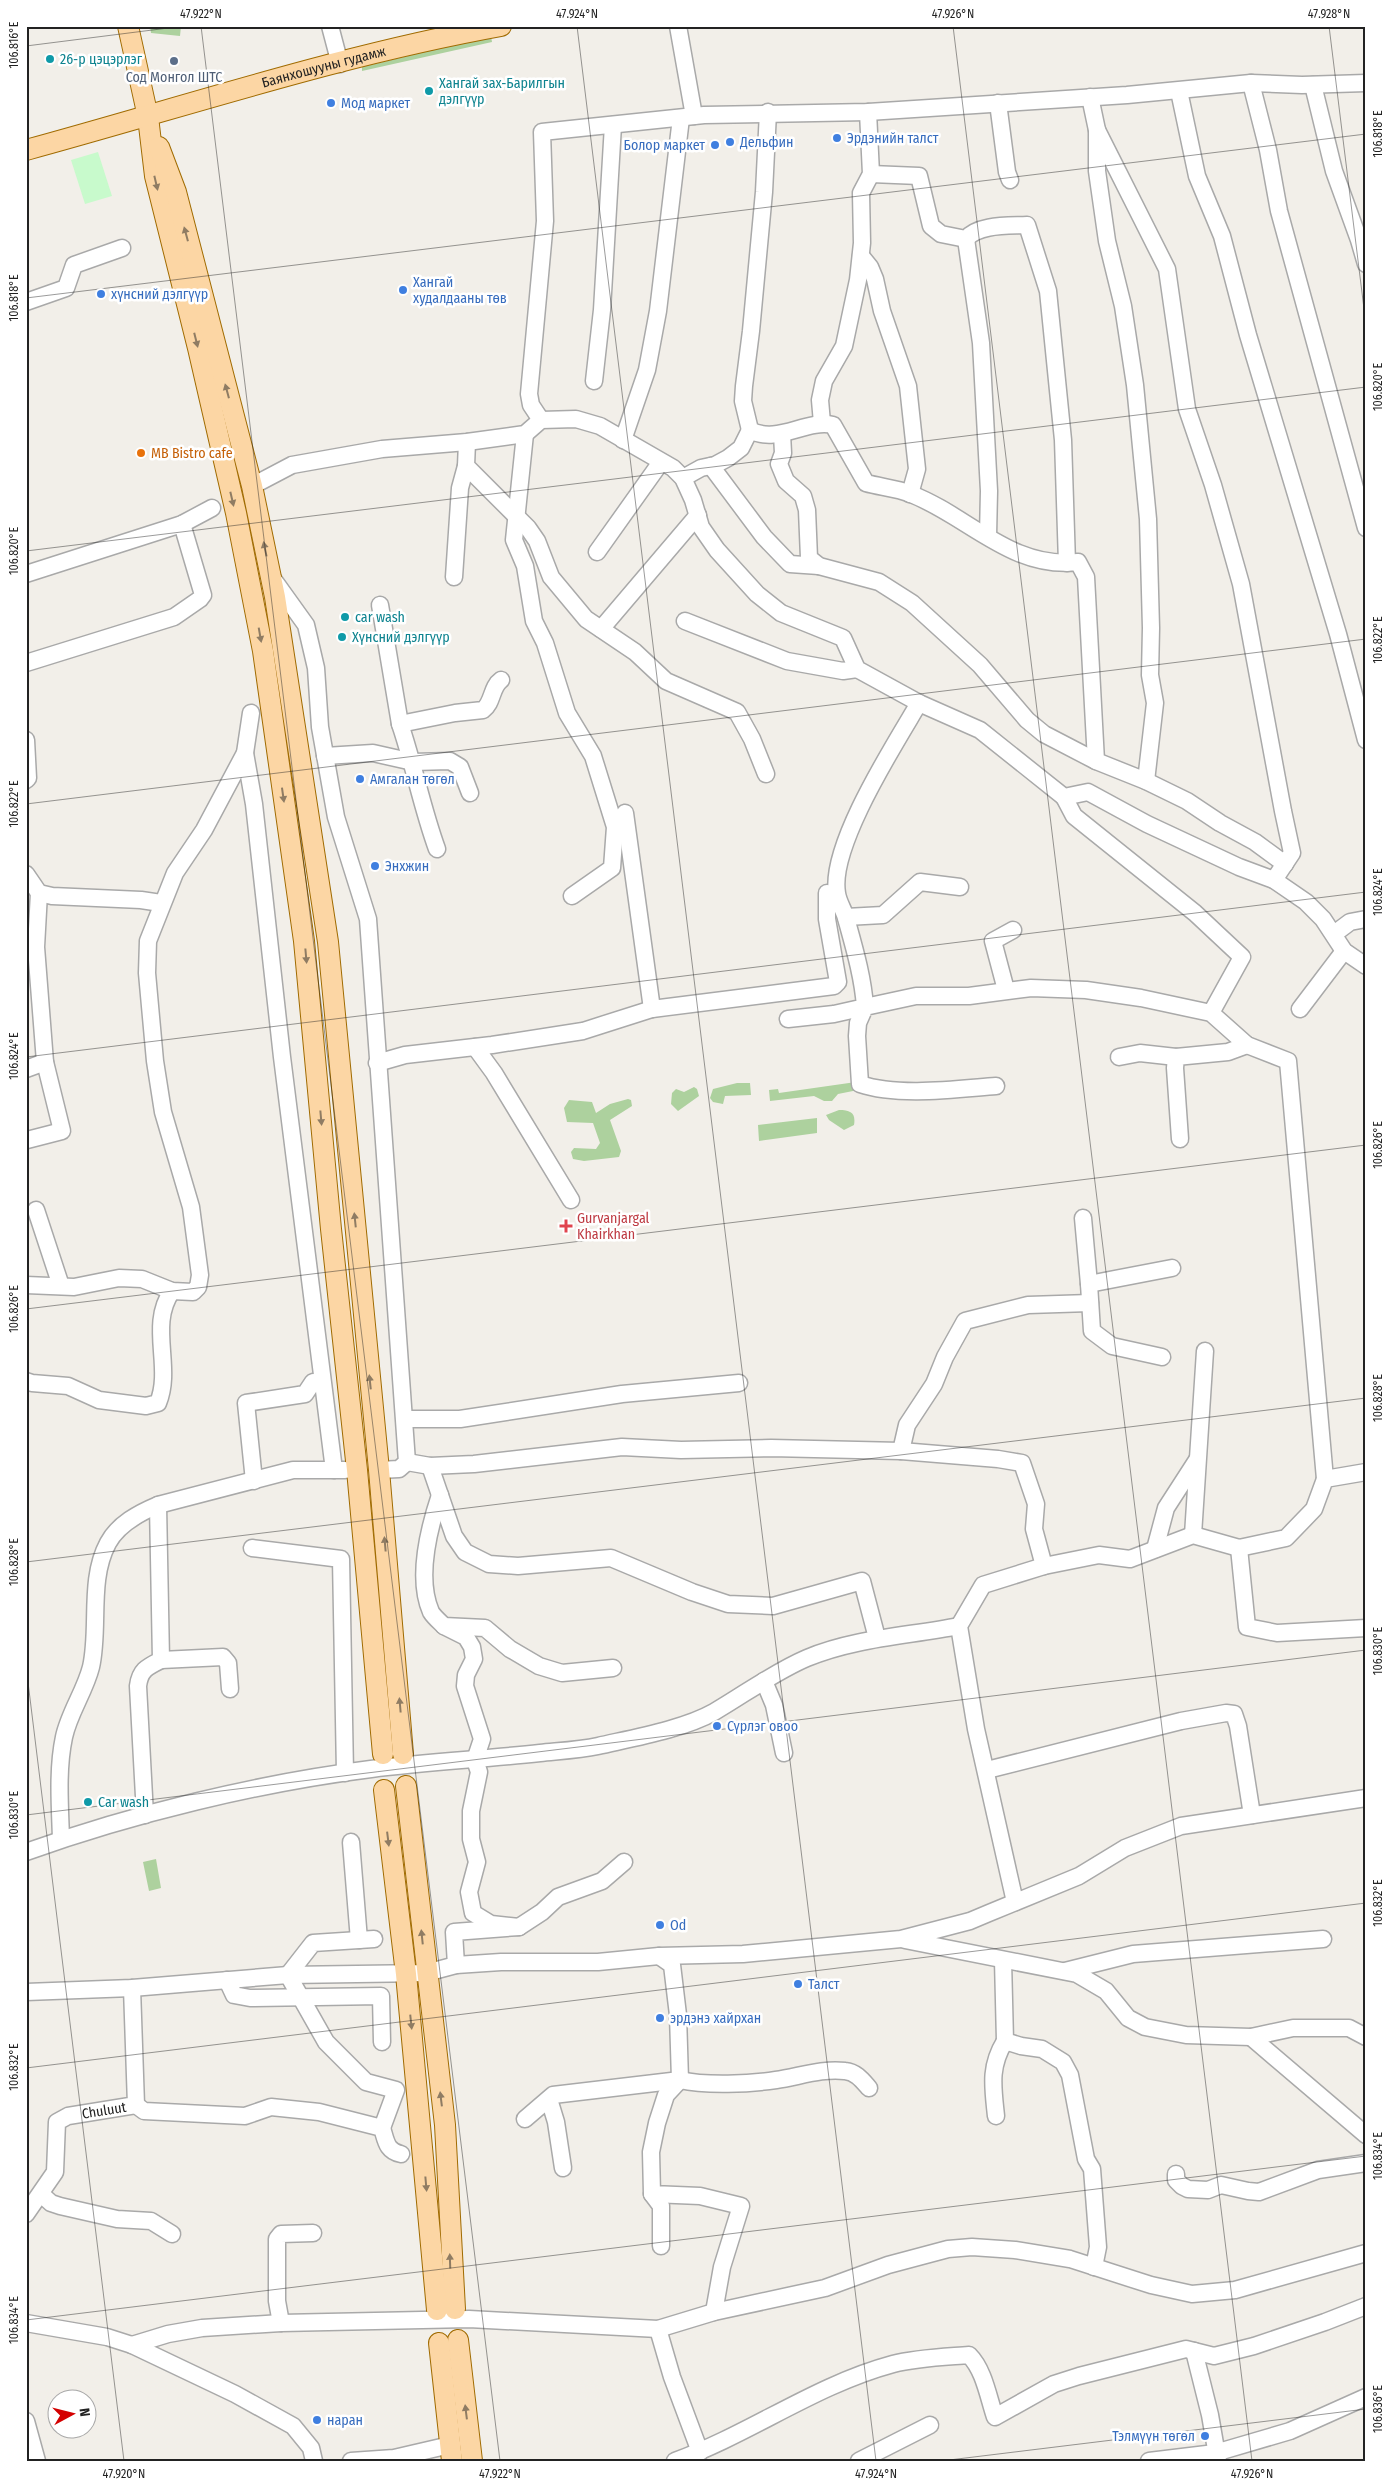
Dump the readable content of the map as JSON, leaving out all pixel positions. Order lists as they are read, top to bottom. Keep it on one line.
{"streets":{"main road":["Баянхошууны гудамж"],"street":["Chuluut"]},"places":{"other":["26-р цэцэрлэг","Сод Монгол ШТС","Хангай зах-Барилгын дэлгүүр","Мод маркет","Эрдэнийн талст","Дельфин","Болор маркет","Хангай худалдааны төв","хүнсний дэлгүүр","MB Bistro cafe","car wash","Хүнсний дэлгүүр","Амгалан төгөл","Энхжин","Сүрлэг овоо","Car wash","Od","Талст","эрдэнэ хайрхан","наран","Тэлмүүн төгөл"],"health":["Gurvanjargal Khairkhan"]},"north":"right","coordinates":["47.922°N","47.924°N","47.926°N","47.928°N","106.816°E","106.818°E","106.820°E","106.822°E","106.824°E","106.826°E","106.828°E","106.830°E","106.832°E","106.834°E","106.836°E","47.920°N"]}
